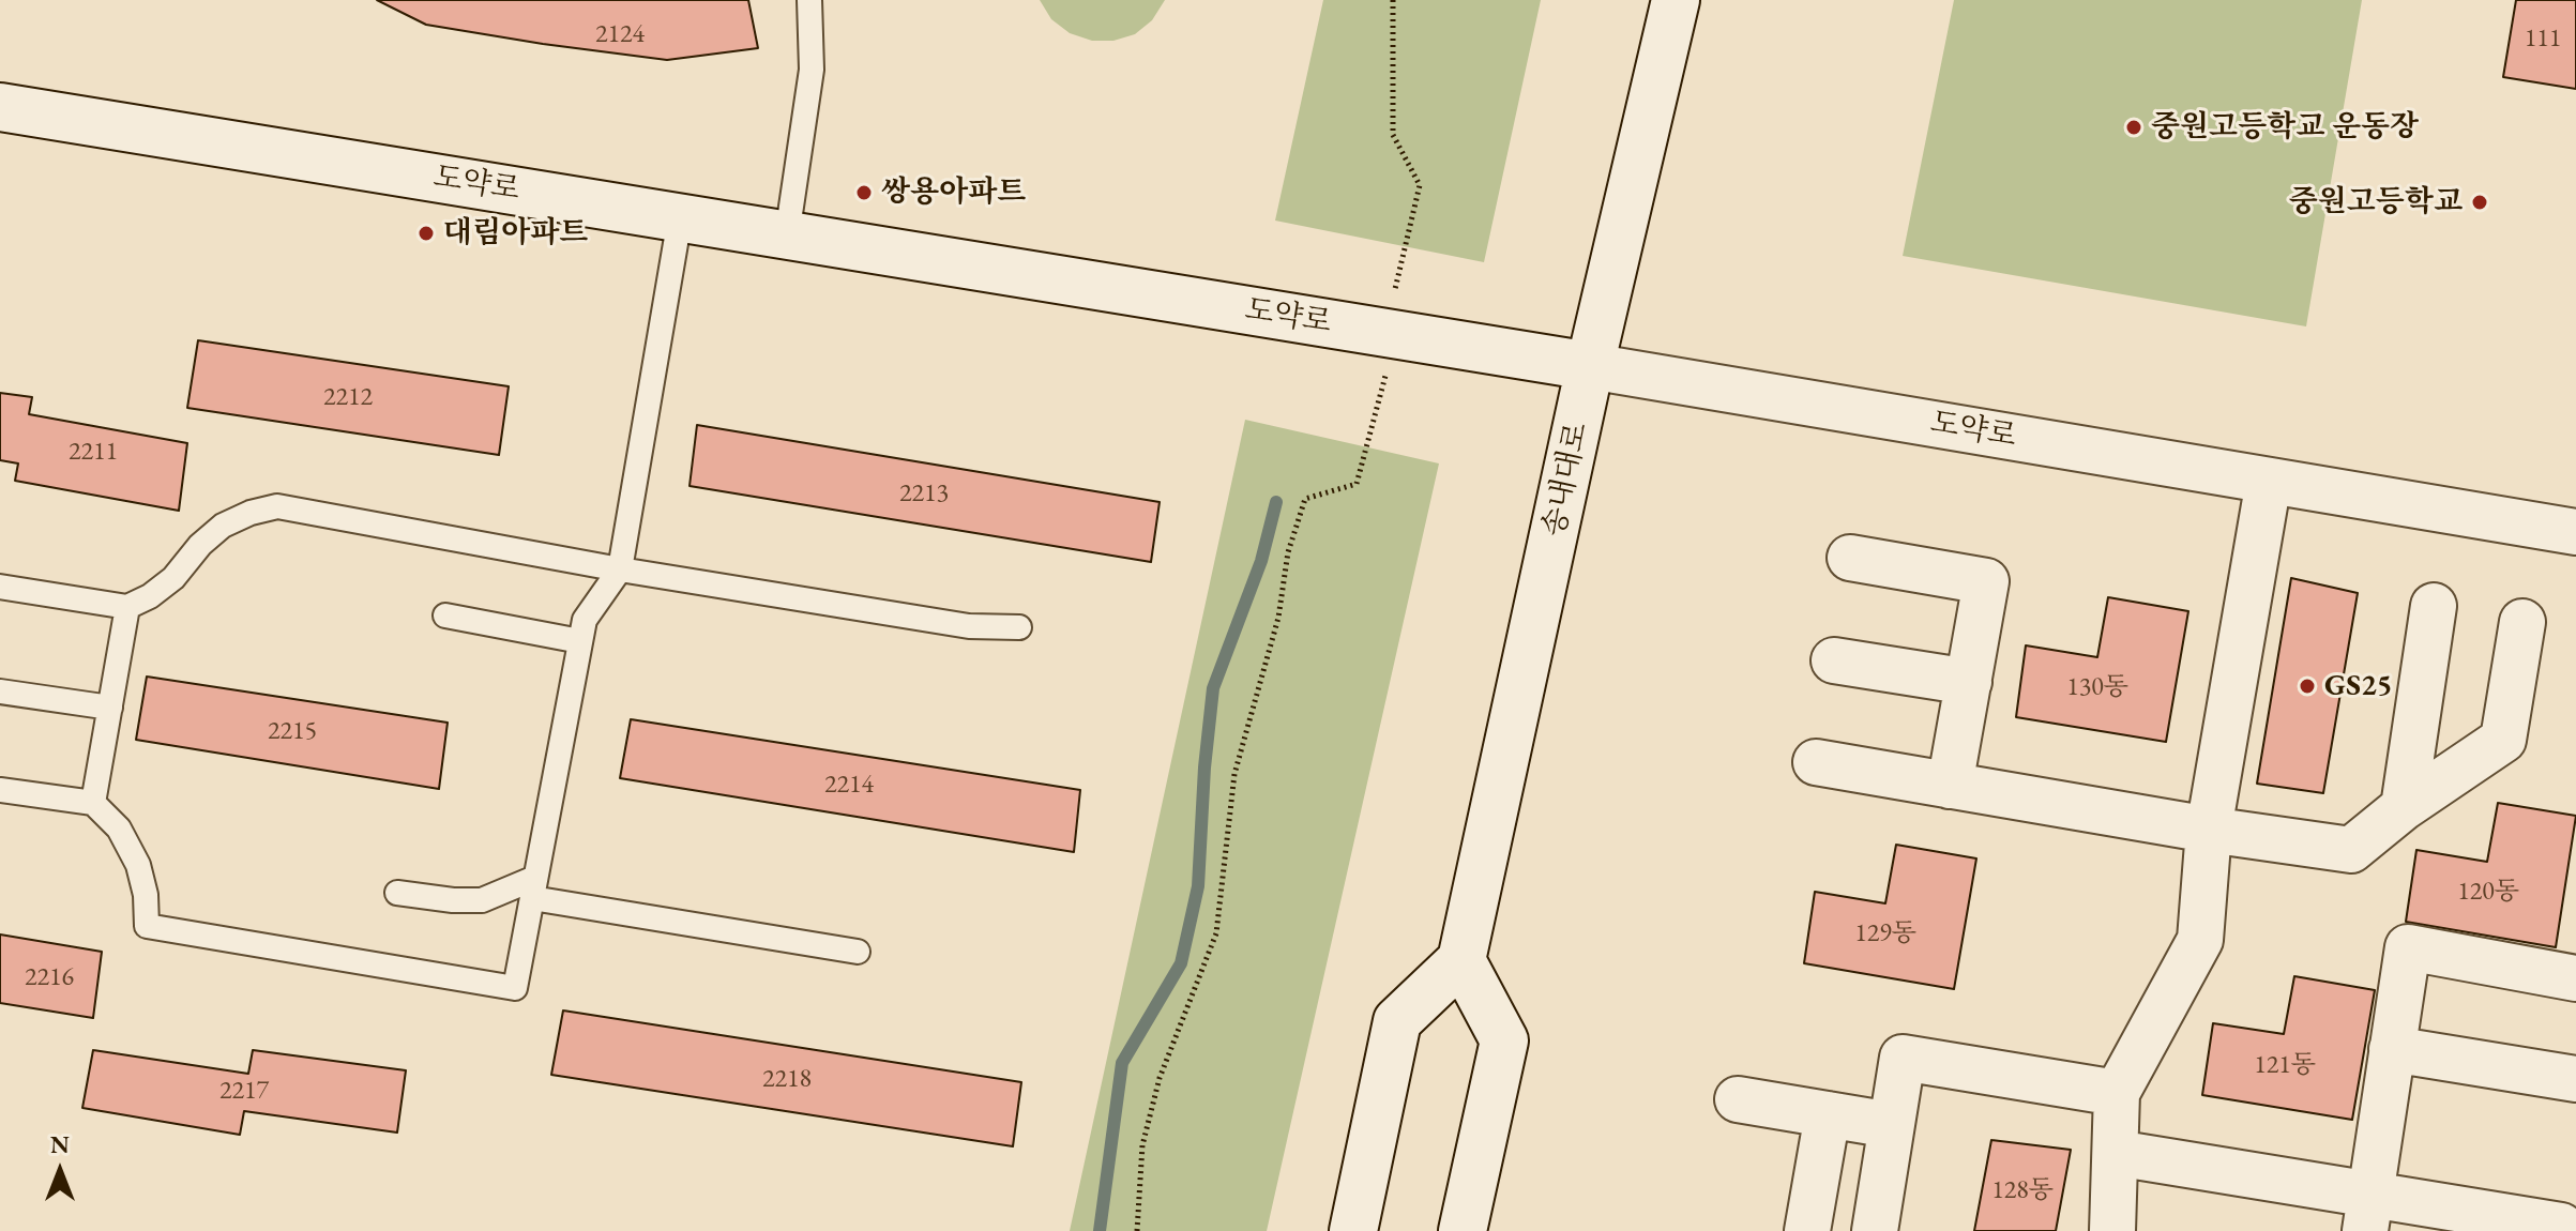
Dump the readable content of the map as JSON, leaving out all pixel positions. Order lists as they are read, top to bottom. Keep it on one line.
{"streets":{"street":["도약로","송내대로"]},"crossings":[["도약로","송내대로"]],"places":["중원고등학교 운동장","쌍용아파트","중원고등학교","대림아파트","GS25"],"house_numbers":["2124","111","2212","2211","2213","130동","2215","2214","120동","129동","2216","121동","2218","2217","128동"],"north":"top"}
